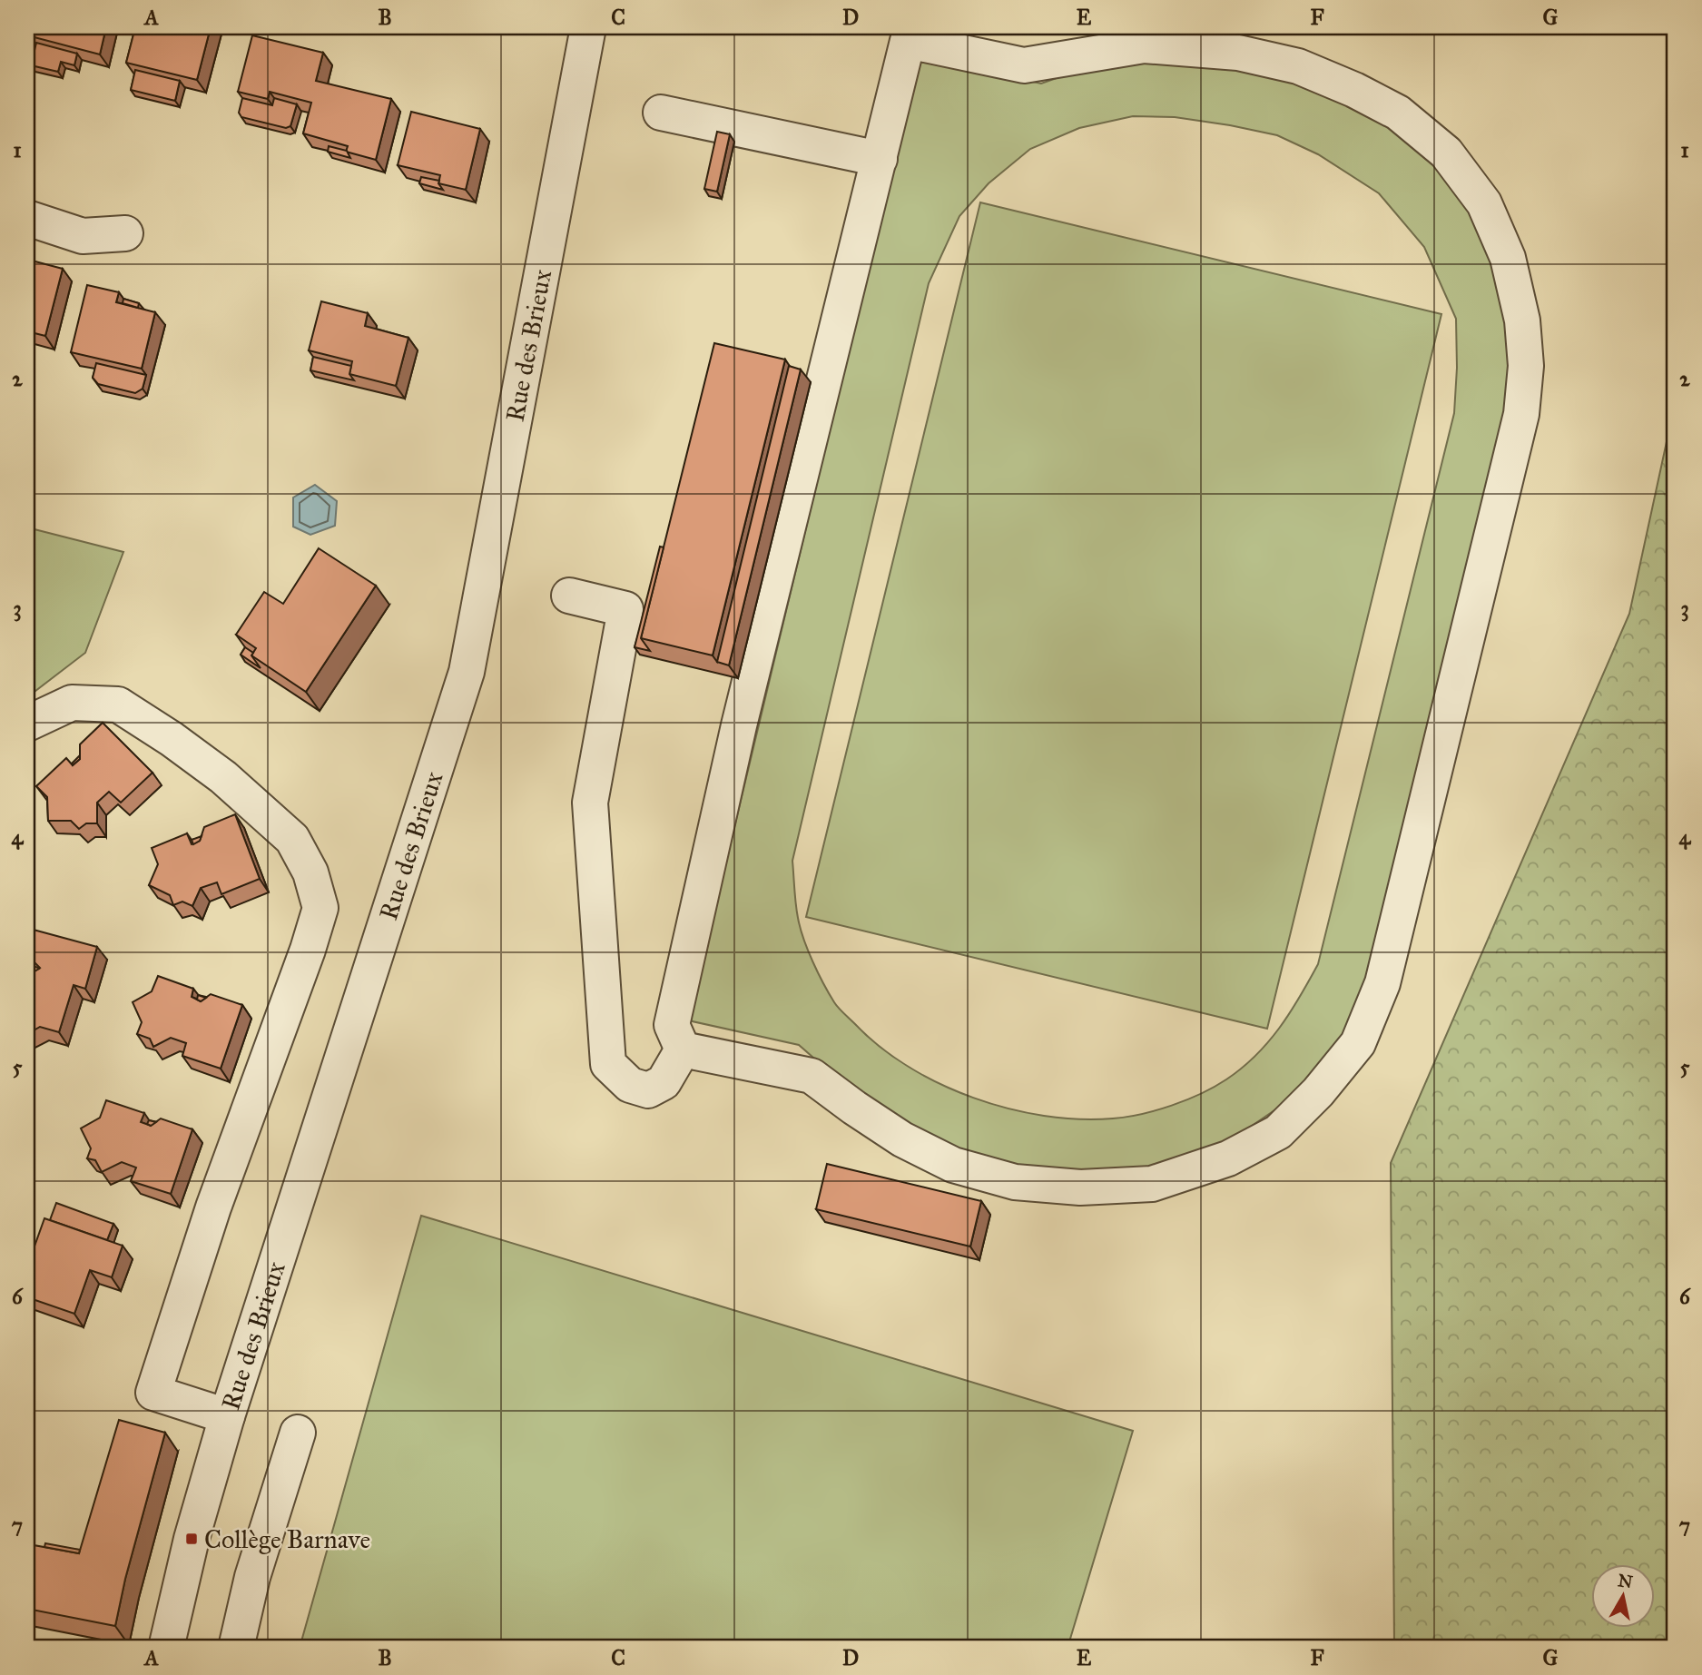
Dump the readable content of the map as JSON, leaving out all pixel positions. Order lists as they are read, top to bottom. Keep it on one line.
{"streets":{"street":["Rue des Brieux"]},"places":{"transit":["Collège Barnave"]},"north":"top","grid":{"columns":["A","B","C","D","E","F","G"],"rows":["1","2","3","4","5","6","7"]}}
